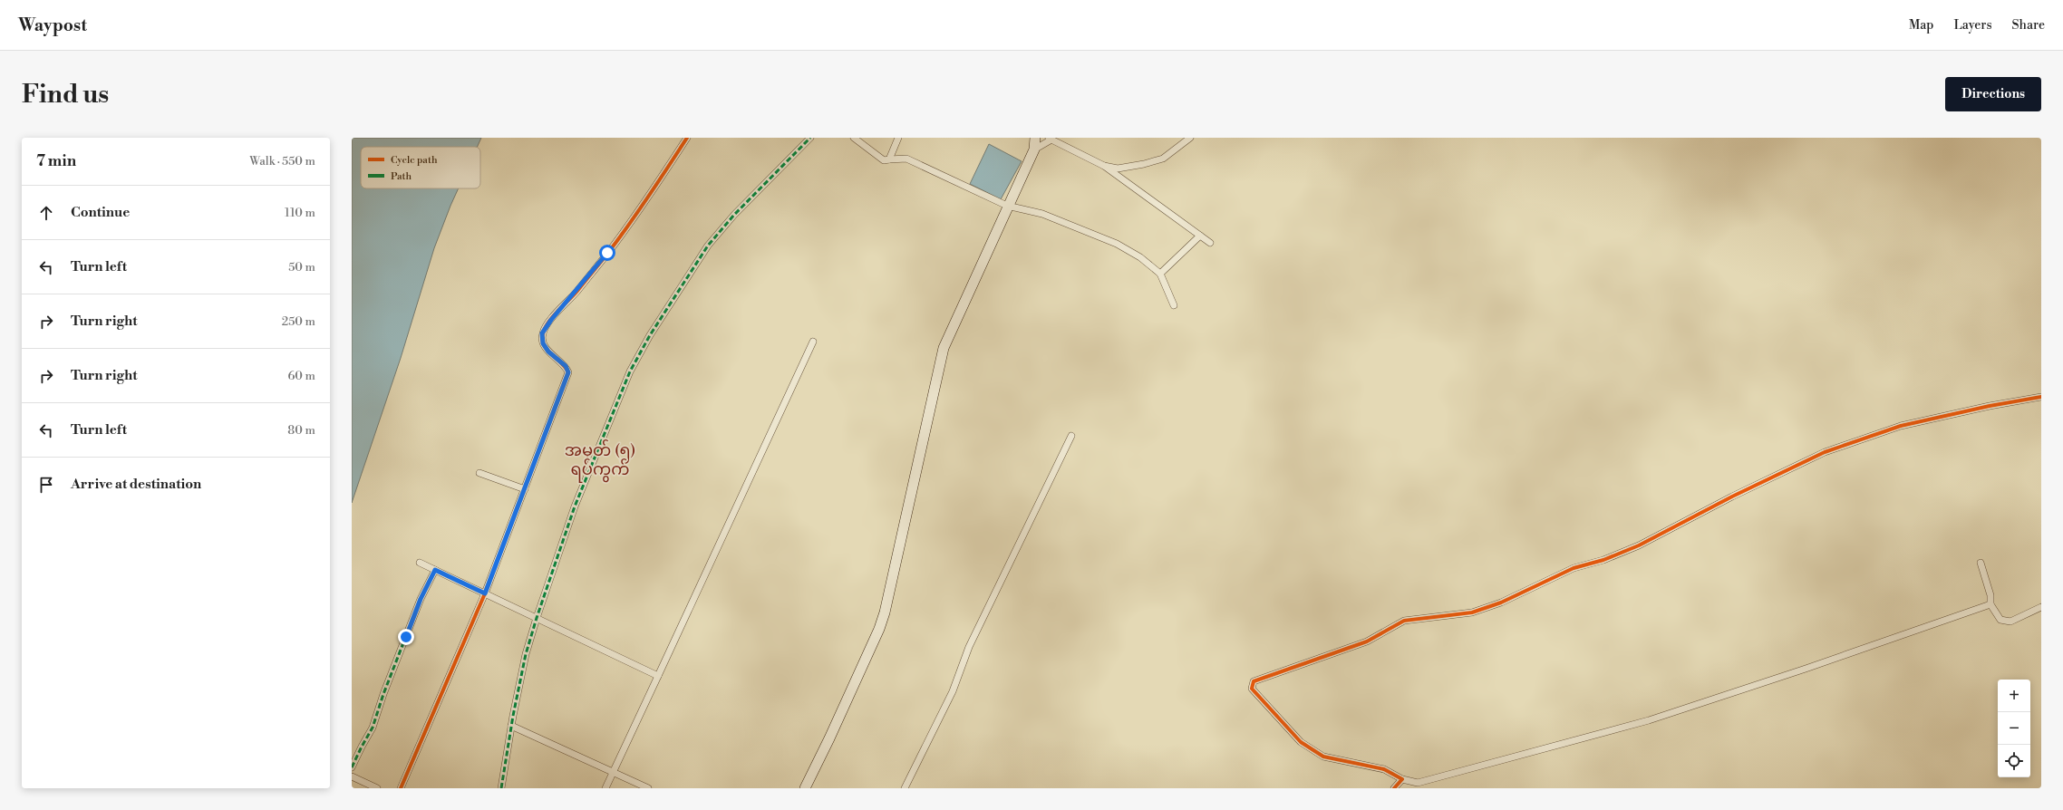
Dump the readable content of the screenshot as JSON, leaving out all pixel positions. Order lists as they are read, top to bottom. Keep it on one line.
{"districts":["အမှတ် (၅) ရပ်ကွက်"],"legend":["Cycle path","Path"],"page":{"header":"Waypost","nav":["Map","Layers","Share"],"buttons":"Directions","title":"Find us","heading":["7 min","Walk · 550 m"],"list":[["Continue","110 m"],["Turn left","50 m"],["Turn right","250 m"],["Turn right","60 m"],["Turn left","80 m"],"Arrive at destination"],"map_buttons":["+","−"]}}
